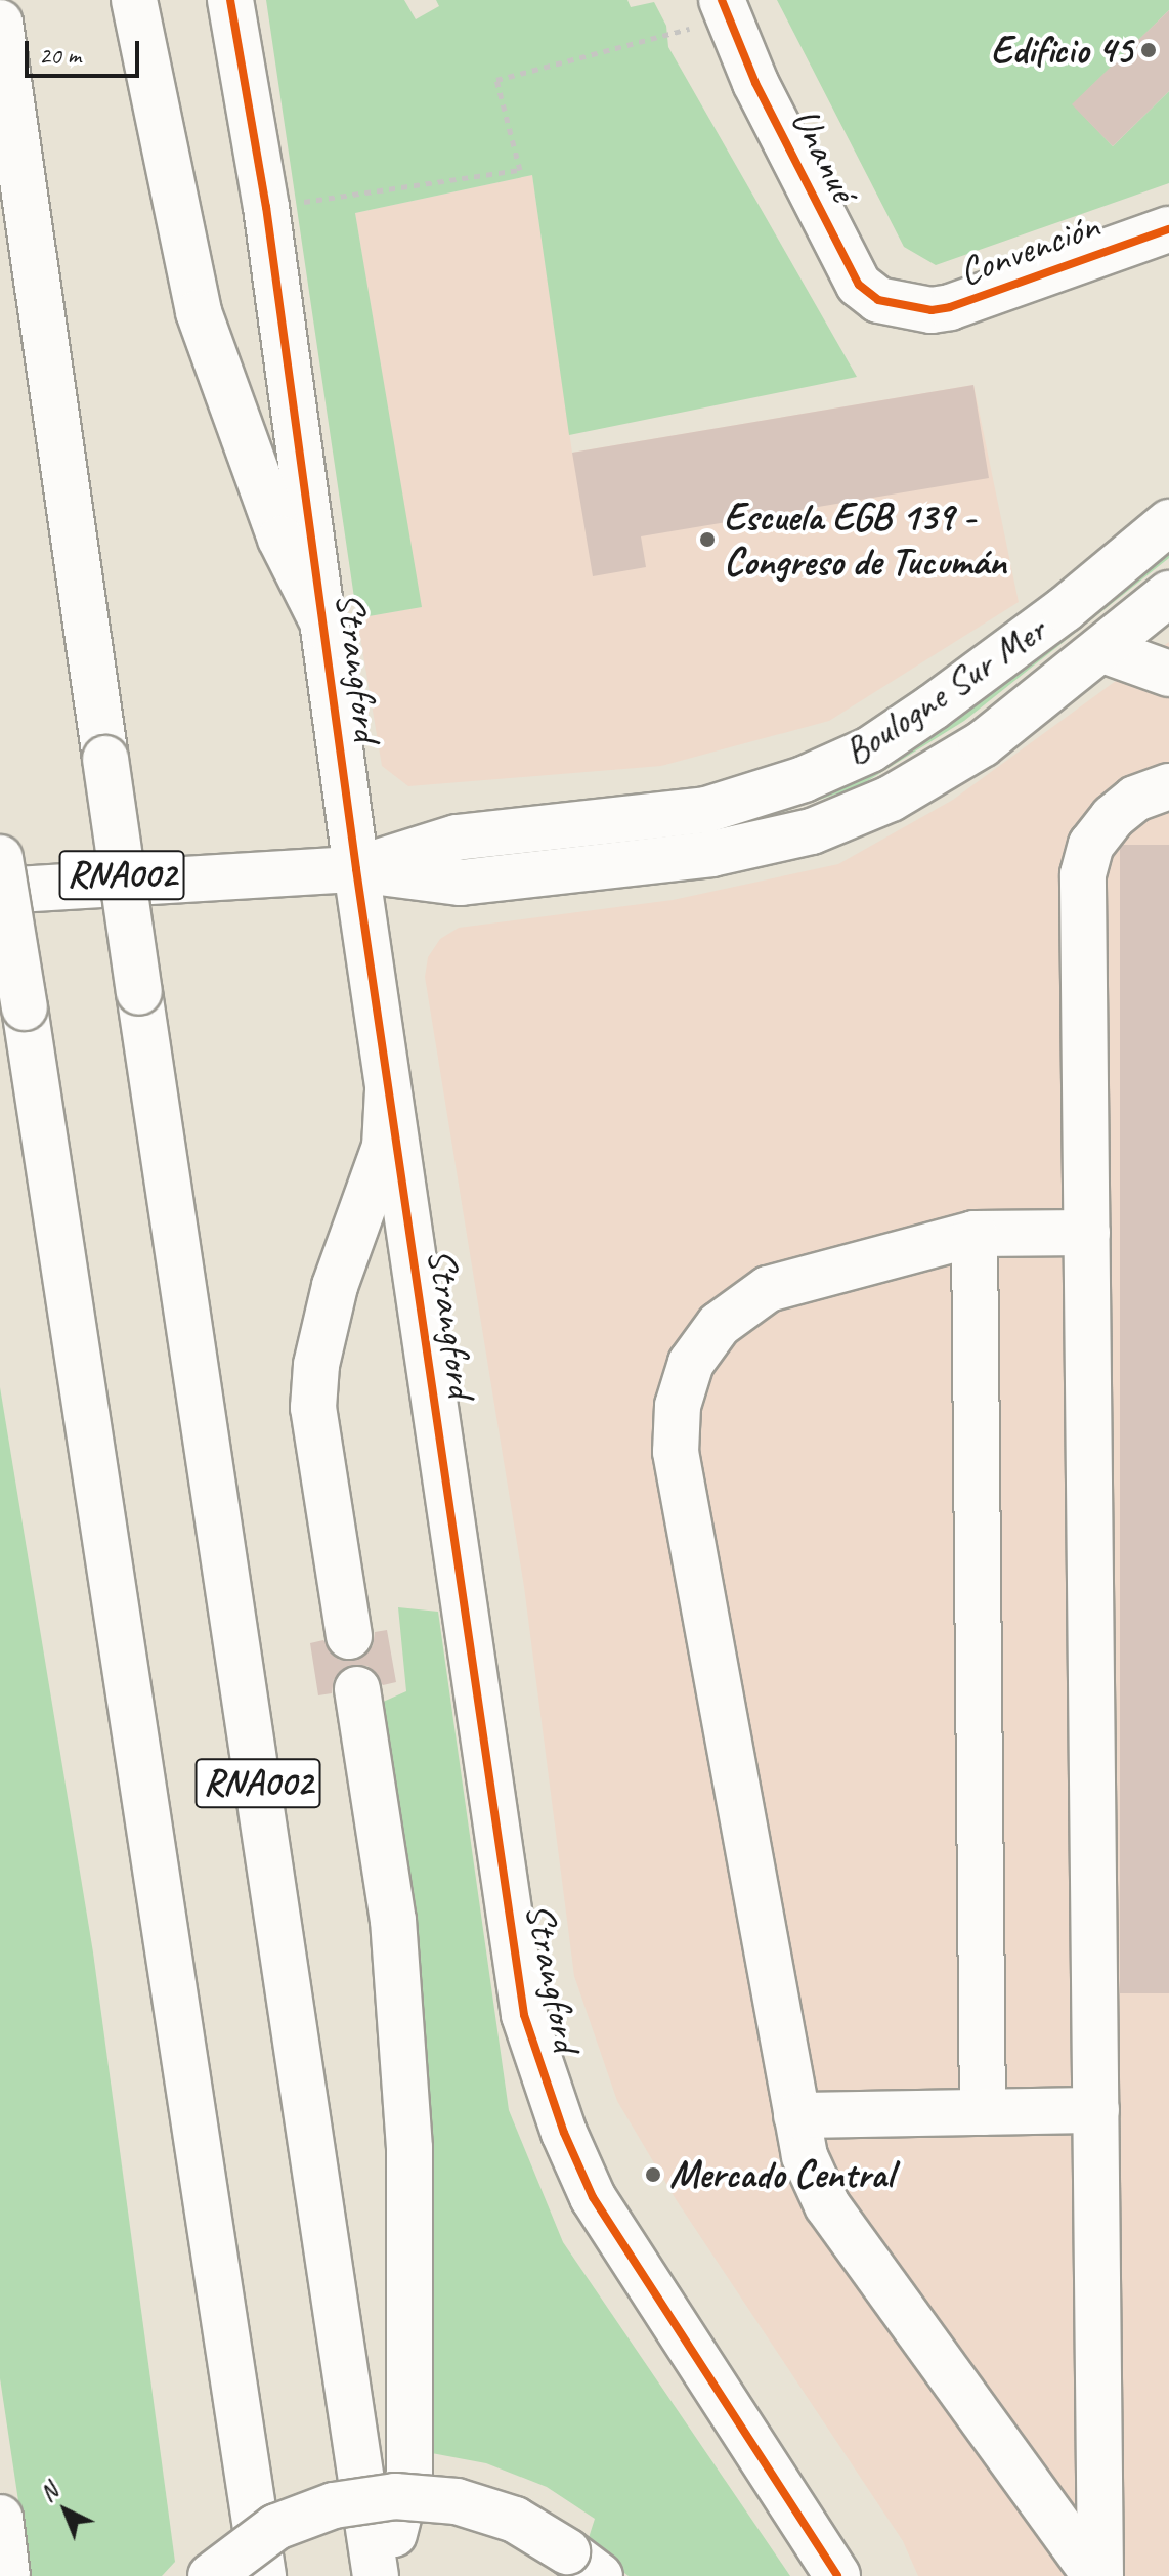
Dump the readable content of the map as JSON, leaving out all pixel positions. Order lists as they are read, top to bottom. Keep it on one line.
{"streets":{"main road":["Unanué","Convención","Strangford","Boulogne Sur Mer","RNA002"]},"crossings":[["Unanué","Convención"],["Strangford","Boulogne Sur Mer"]],"places":["Edificio 45","Escuela EGB 139 - Congreso de Tucumán","Mercado Central"],"scale_bar":"20 m","north":"top left"}
